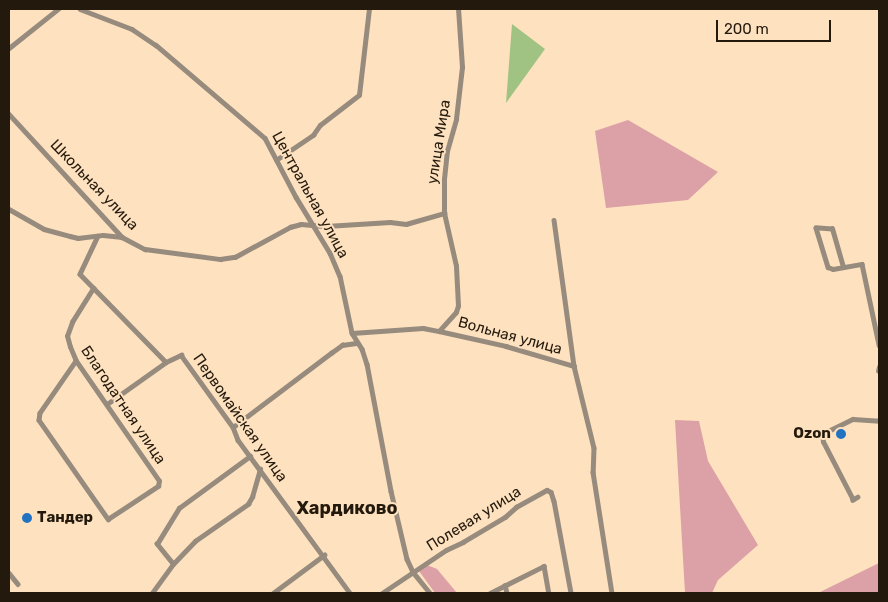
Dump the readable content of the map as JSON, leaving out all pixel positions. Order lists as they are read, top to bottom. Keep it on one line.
{"streets":{"street":["улица Мира","Школьная улица","Центральная улица","Вольная улица","Благодатная улица","Первомайская улица","Полевая улица"]},"crossings":[["улица Мира","Школьная улица"],["улица Мира","Вольная улица"],["Школьная улица","Центральная улица"],["Центральная улица","Вольная улица"],["Центральная улица","Полевая улица"]],"districts":["Хардиково"],"places":["Ozon","Тандер"],"scale_bar":"200 m"}
